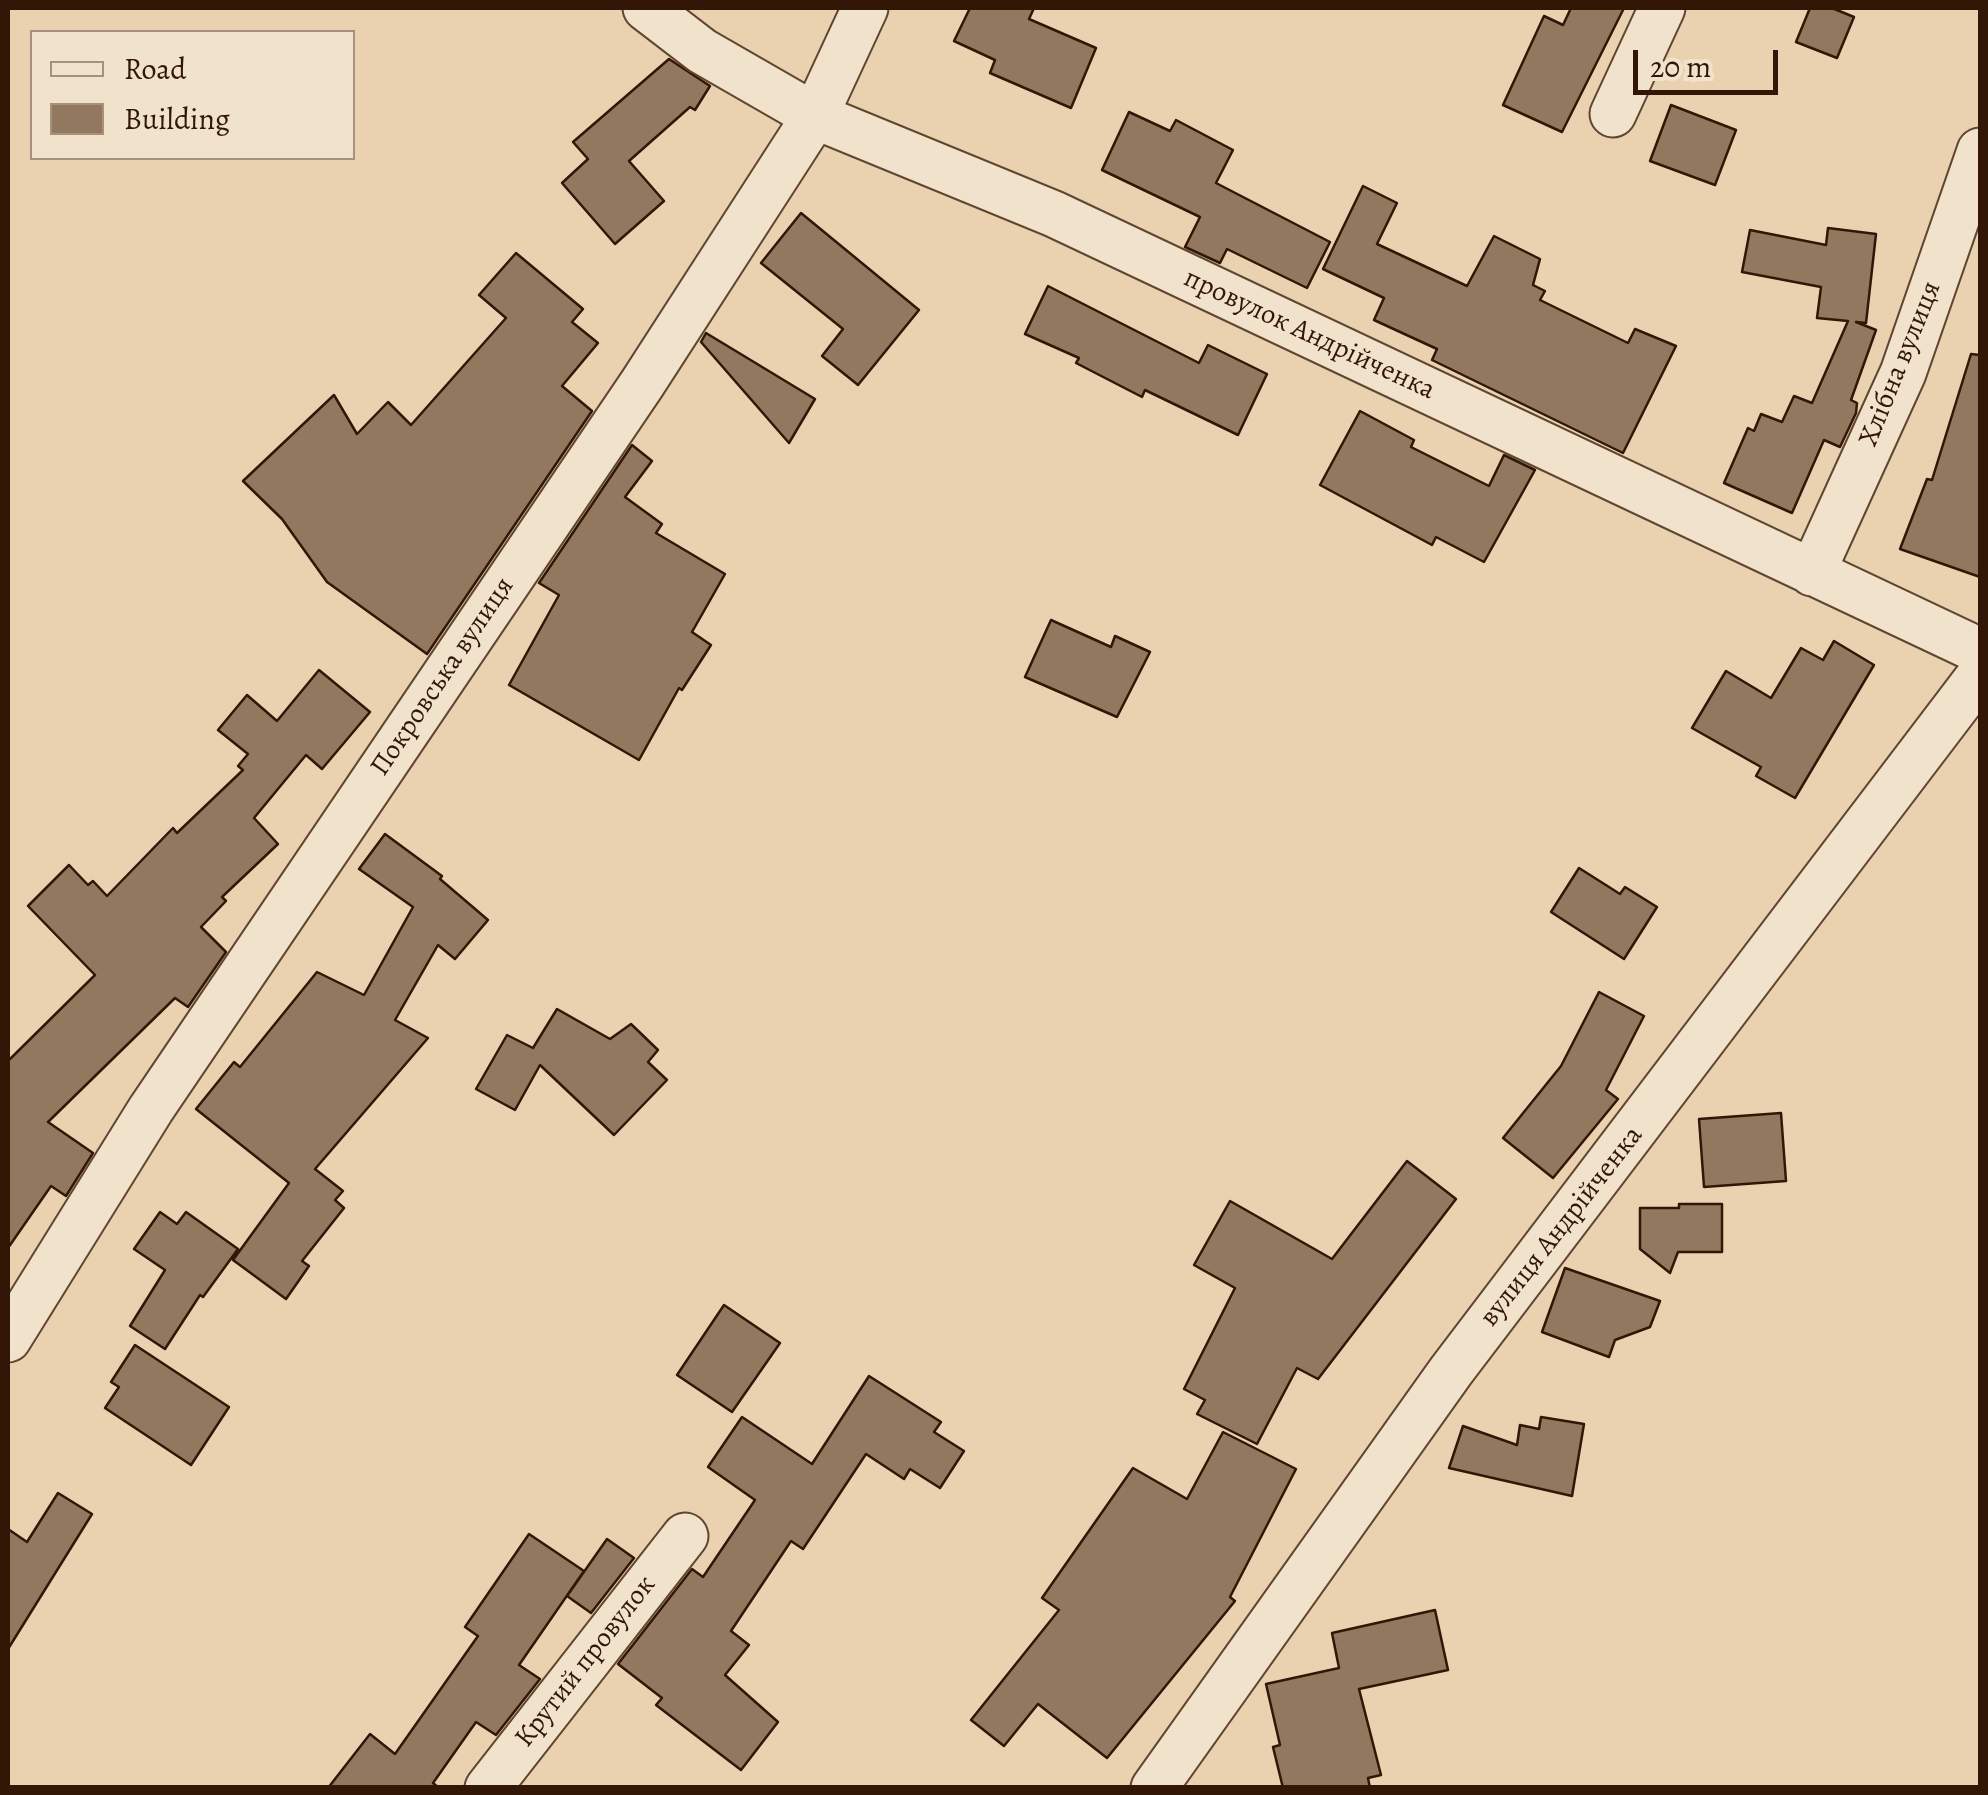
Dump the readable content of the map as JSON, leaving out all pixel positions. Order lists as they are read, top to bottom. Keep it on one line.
{"streets":{"street":["провулок Андрійченка","Хлібна вулиця","Покровська вулиця","вулиця Андрійченка","Крутий провулок"]},"crossings":[["провулок Андрійченка","Хлібна вулиця"],["провулок Андрійченка","Покровська вулиця"]],"legend":["Road","Building"],"scale_bar":"20 m"}
